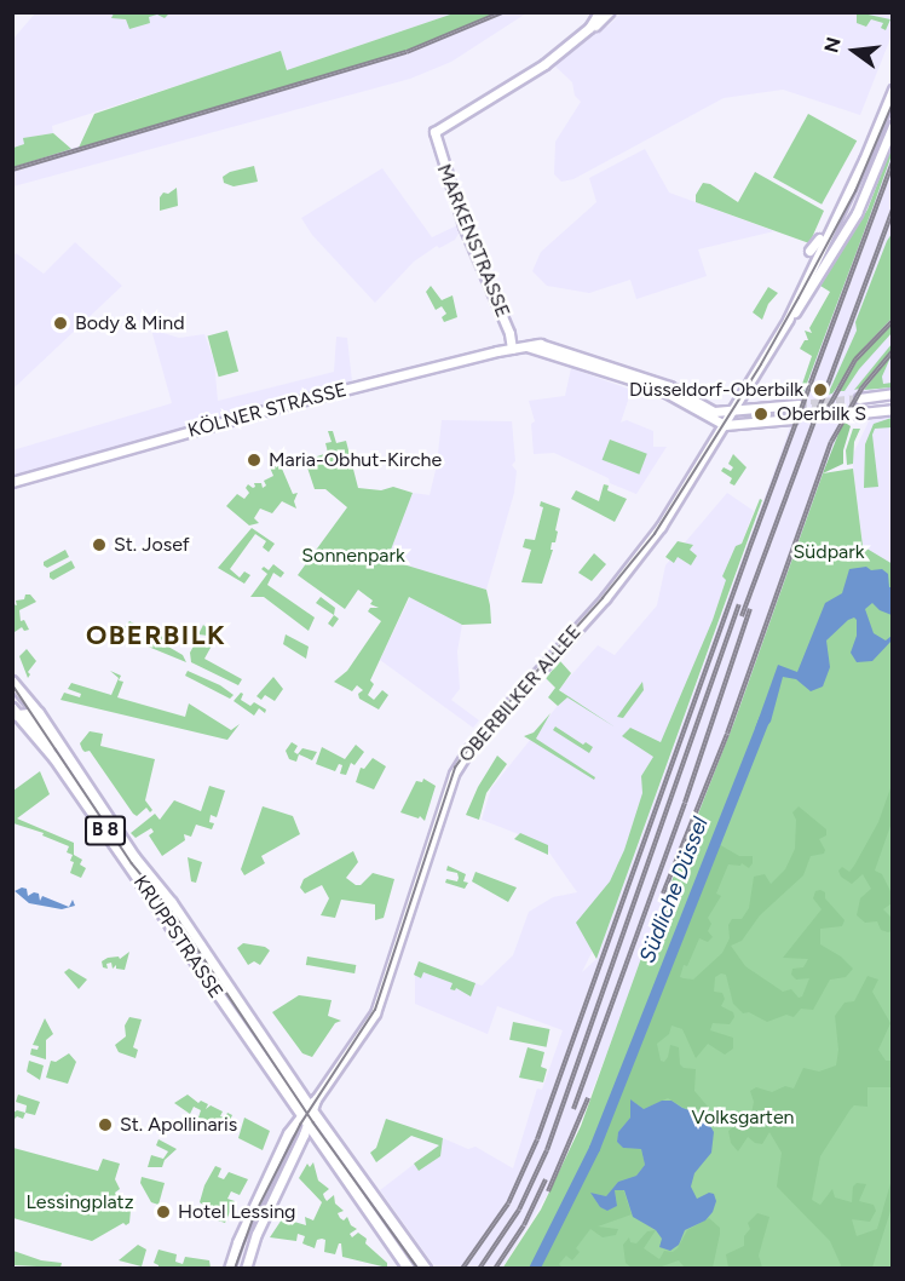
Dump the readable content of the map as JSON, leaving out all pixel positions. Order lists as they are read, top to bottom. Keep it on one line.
{"streets":{"main road":["MARKENSTRASSE","KÖLNER STRASSE","OBERBILKER ALLEE","B 8","KRUPPSTRASSE"]},"crossings":[["MARKENSTRASSE","KÖLNER STRASSE"],["OBERBILKER ALLEE","KRUPPSTRASSE"]],"districts":["OBERBILK"],"water":["Südliche Düssel"],"parks":["Südpark","Sonnenpark","Volksgarten","Lessingplatz"],"places":["Body & Mind","Düsseldorf-Oberbilk","Oberbilk S","Maria-Obhut-Kirche","St. Josef","St. Apollinaris","Hotel Lessing"],"north":"left"}
